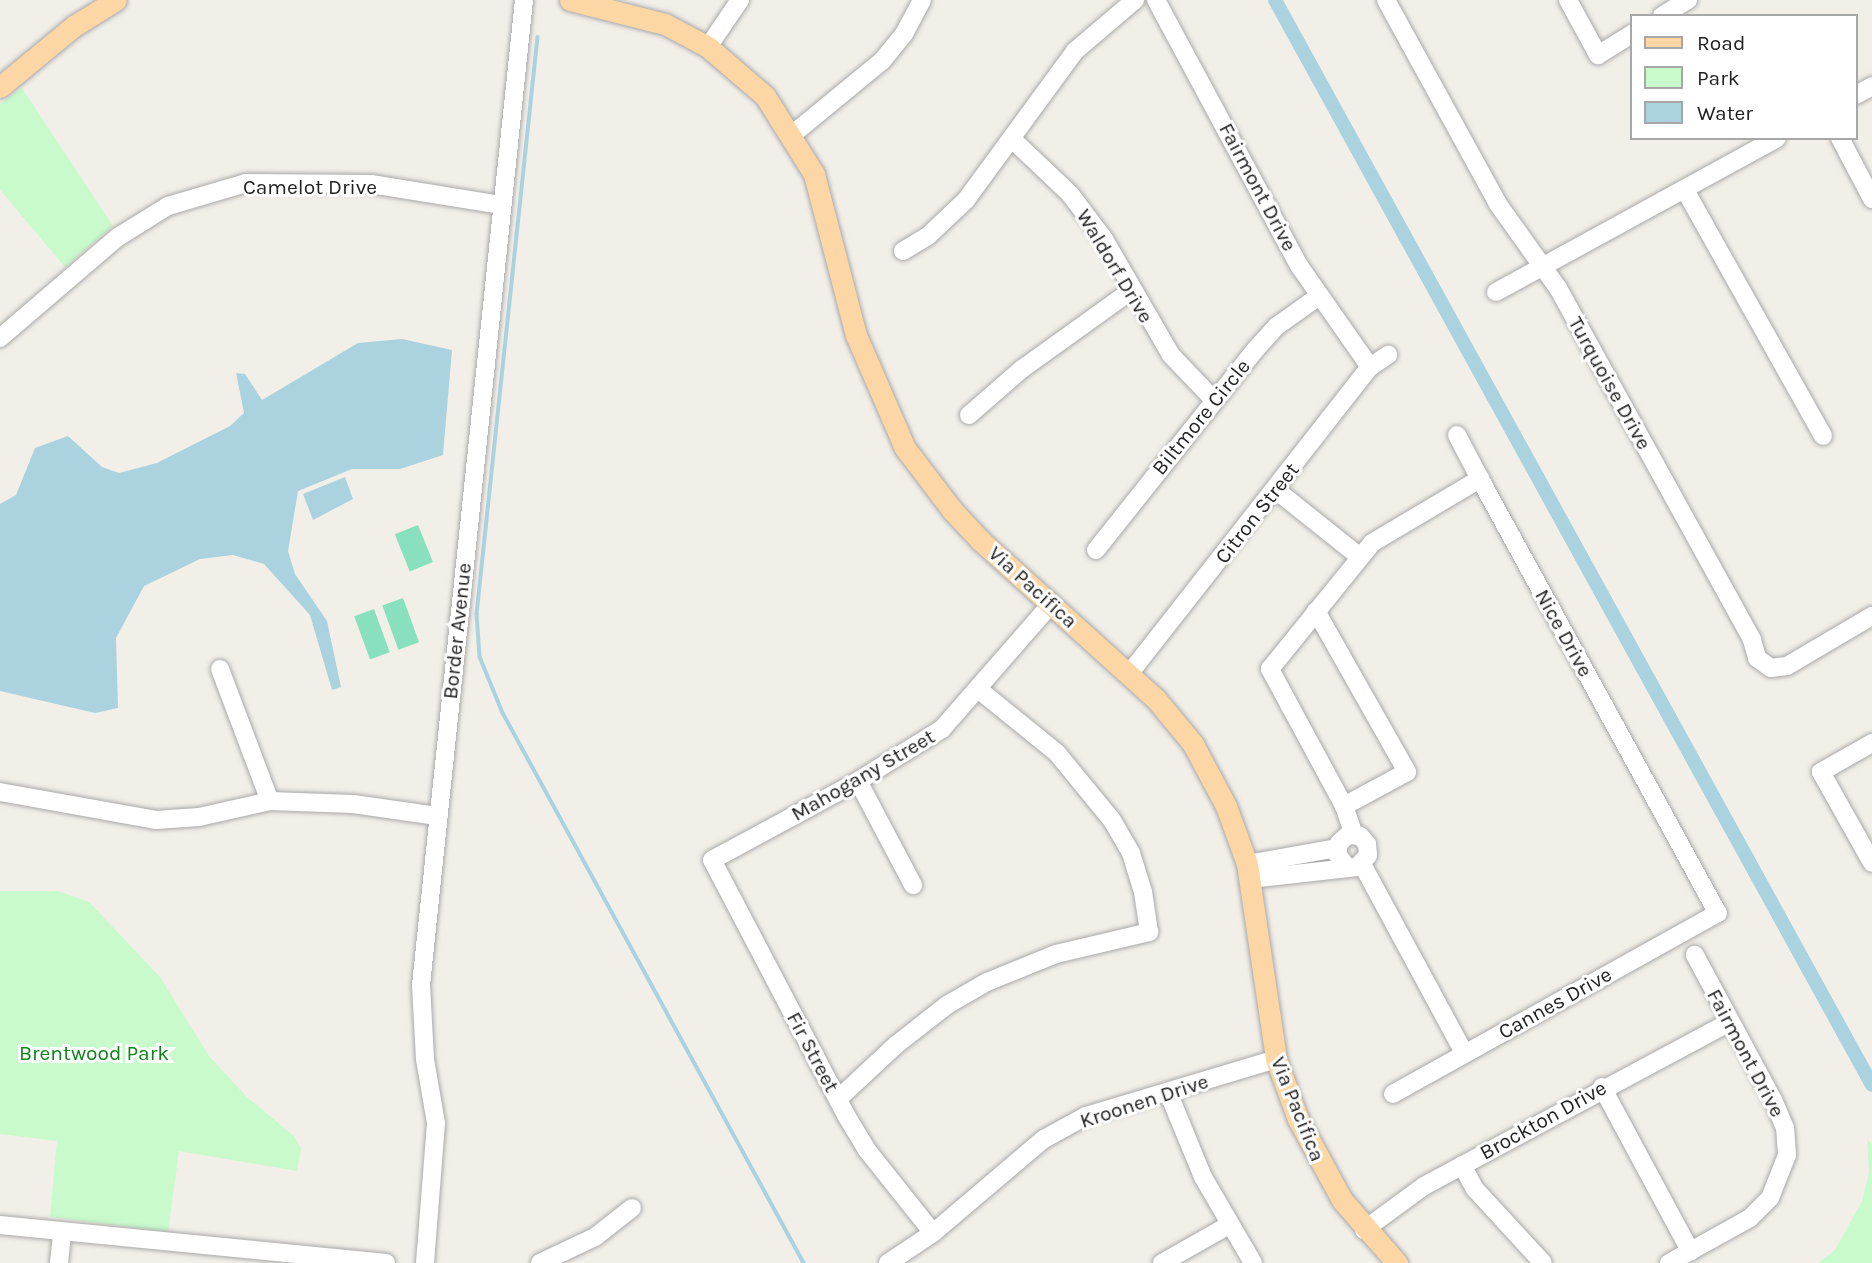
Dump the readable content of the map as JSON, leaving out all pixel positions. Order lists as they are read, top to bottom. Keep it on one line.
{"streets":{"main road":["Via Pacifica"],"street":["Camelot Drive","Fairmont Drive","Waldorf Drive","Turquoise Drive","Biltmore Circle","Citron Street","Border Avenue","Nice Drive","Mahogany Street","Cannes Drive","Fir Street","Kroonen Drive","Brockton Drive"]},"crossings":[["Camelot Drive","Border Avenue"],["Fairmont Drive","Biltmore Circle"],["Fairmont Drive","Citron Street"],["Fairmont Drive","Brockton Drive"],["Waldorf Drive","Biltmore Circle"],["Citron Street","Via Pacifica"],["Via Pacifica","Mahogany Street"],["Via Pacifica","Kroonen Drive"],["Via Pacifica","Brockton Drive"],["Nice Drive","Cannes Drive"],["Mahogany Street","Fir Street"],["Fir Street","Kroonen Drive"]],"parks":["Brentwood Park"],"legend":["Road","Park","Water"]}
